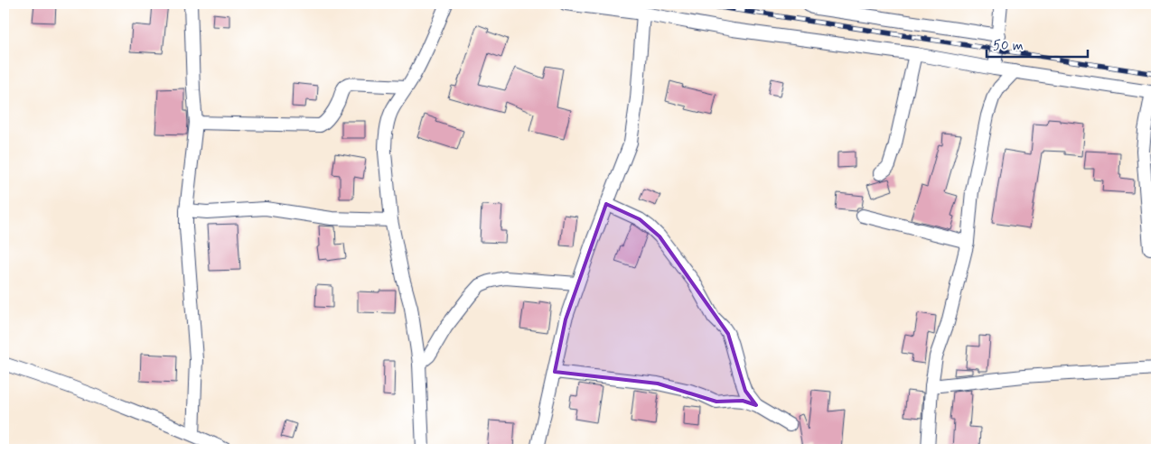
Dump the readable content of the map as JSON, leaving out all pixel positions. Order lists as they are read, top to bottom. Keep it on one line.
{"scale_bar":"50 m"}
